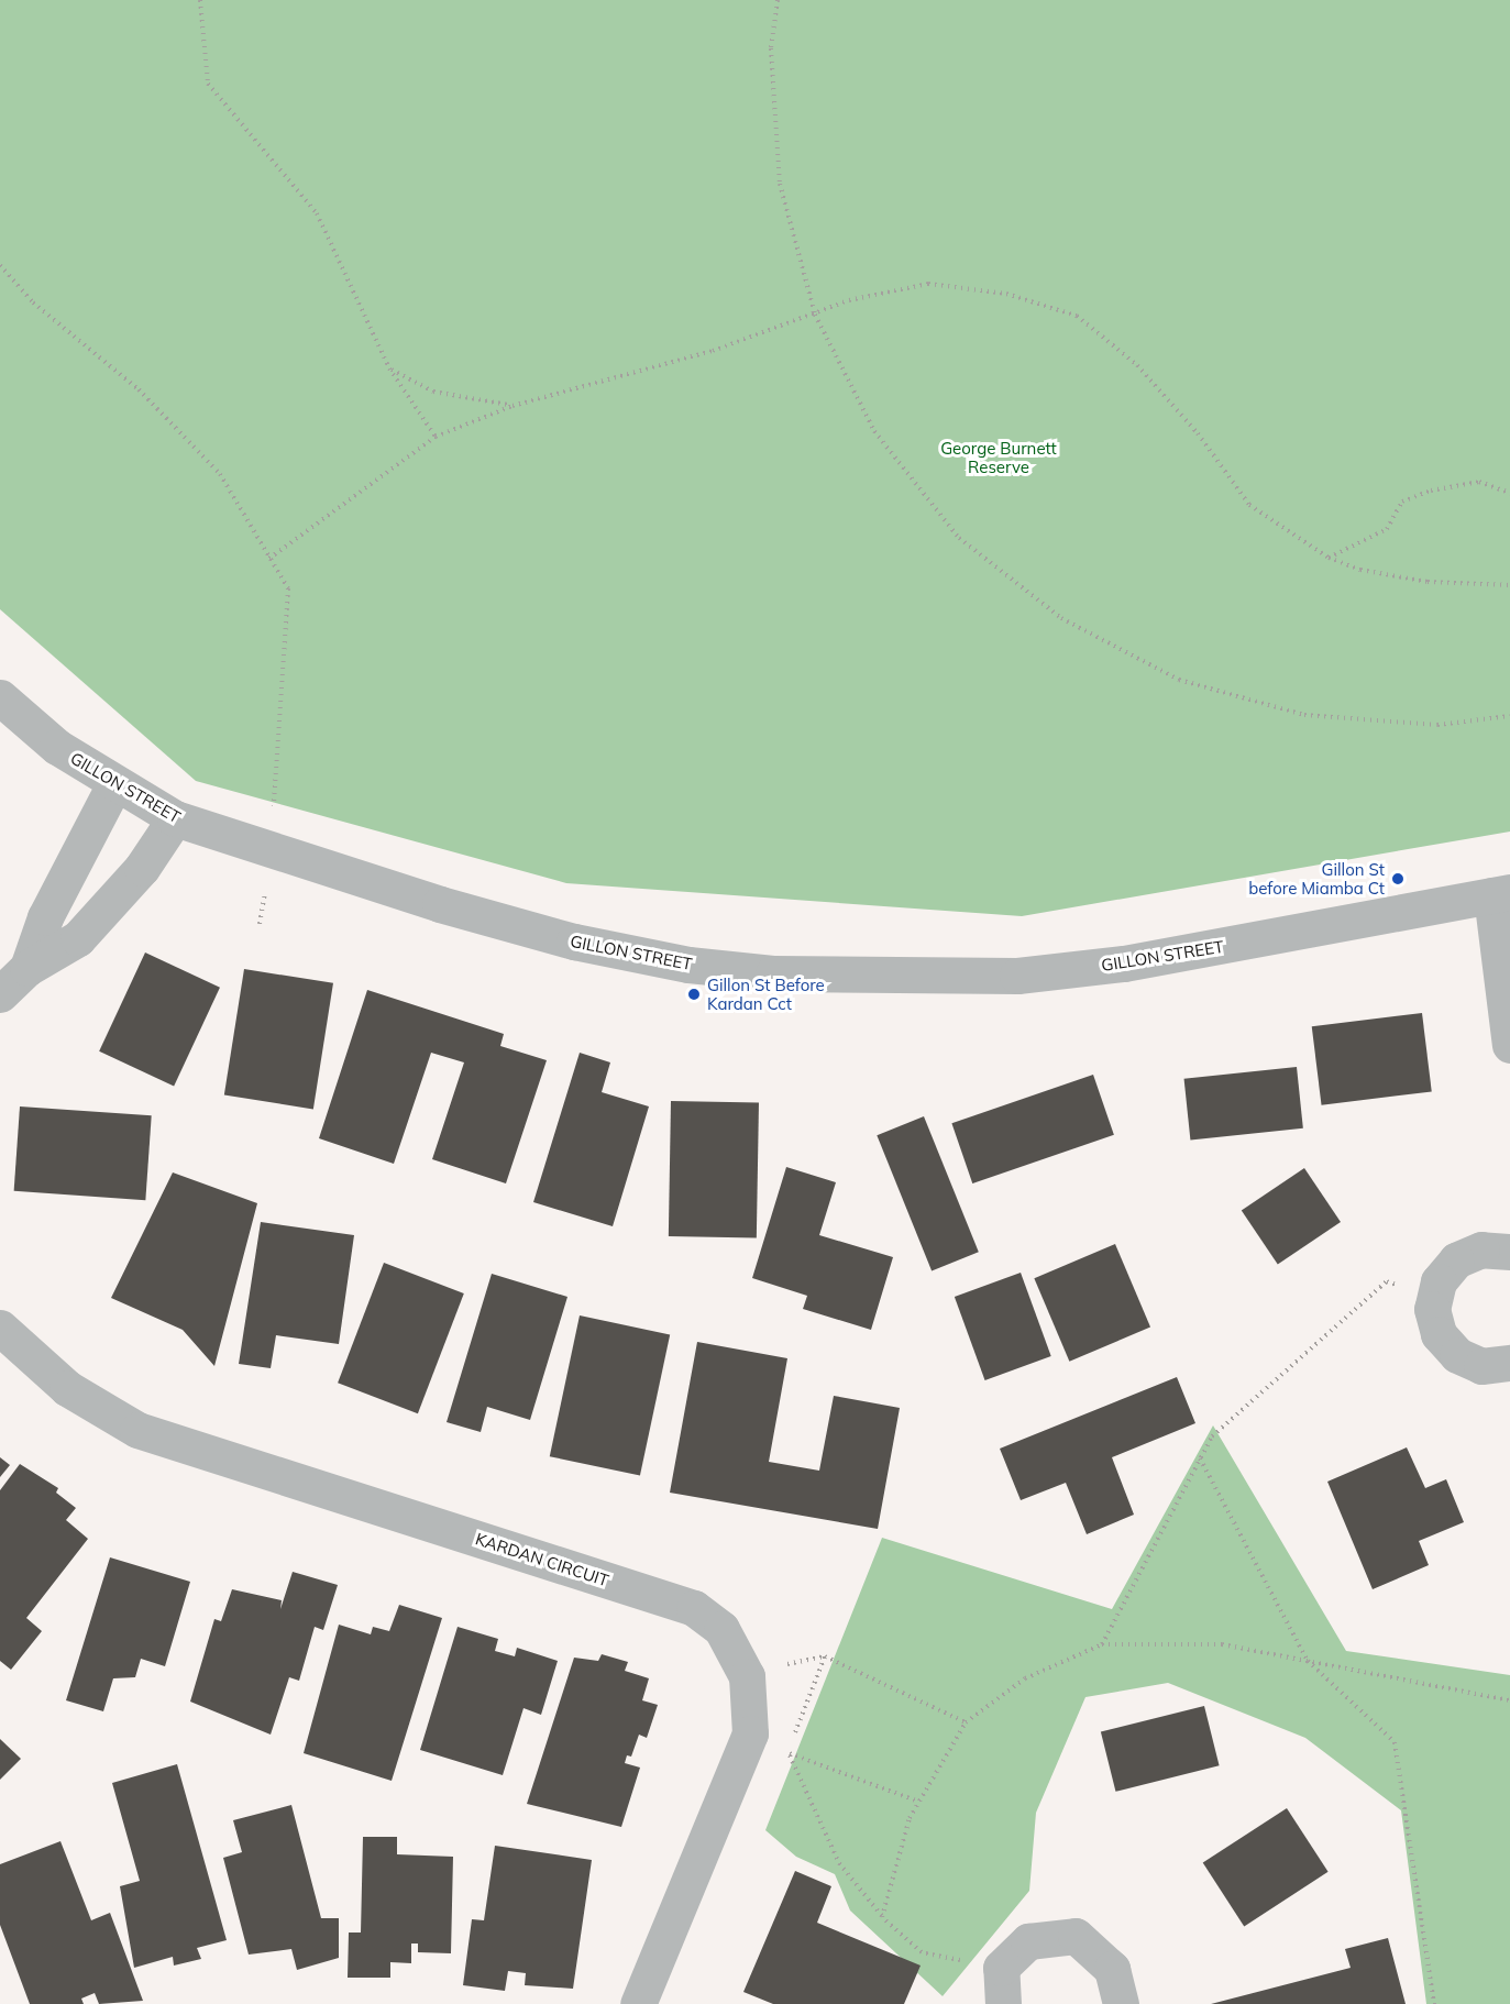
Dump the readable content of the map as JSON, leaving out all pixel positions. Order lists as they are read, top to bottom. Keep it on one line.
{"streets":{"street":["GILLON STREET","KARDAN CIRCUIT"]},"parks":["George Burnett Reserve"],"places":["Gillon St before Miamba Ct","Gillon St Before Kardan Cct"]}
